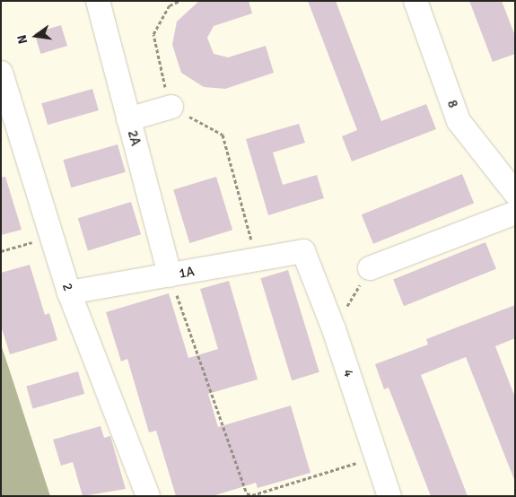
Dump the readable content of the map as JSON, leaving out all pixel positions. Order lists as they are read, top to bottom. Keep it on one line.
{"streets":{"street":["8","2A","1A","2","4"]},"crossings":[["2A","1A"],["1A","2"],["1A","4"]],"north":"left"}
